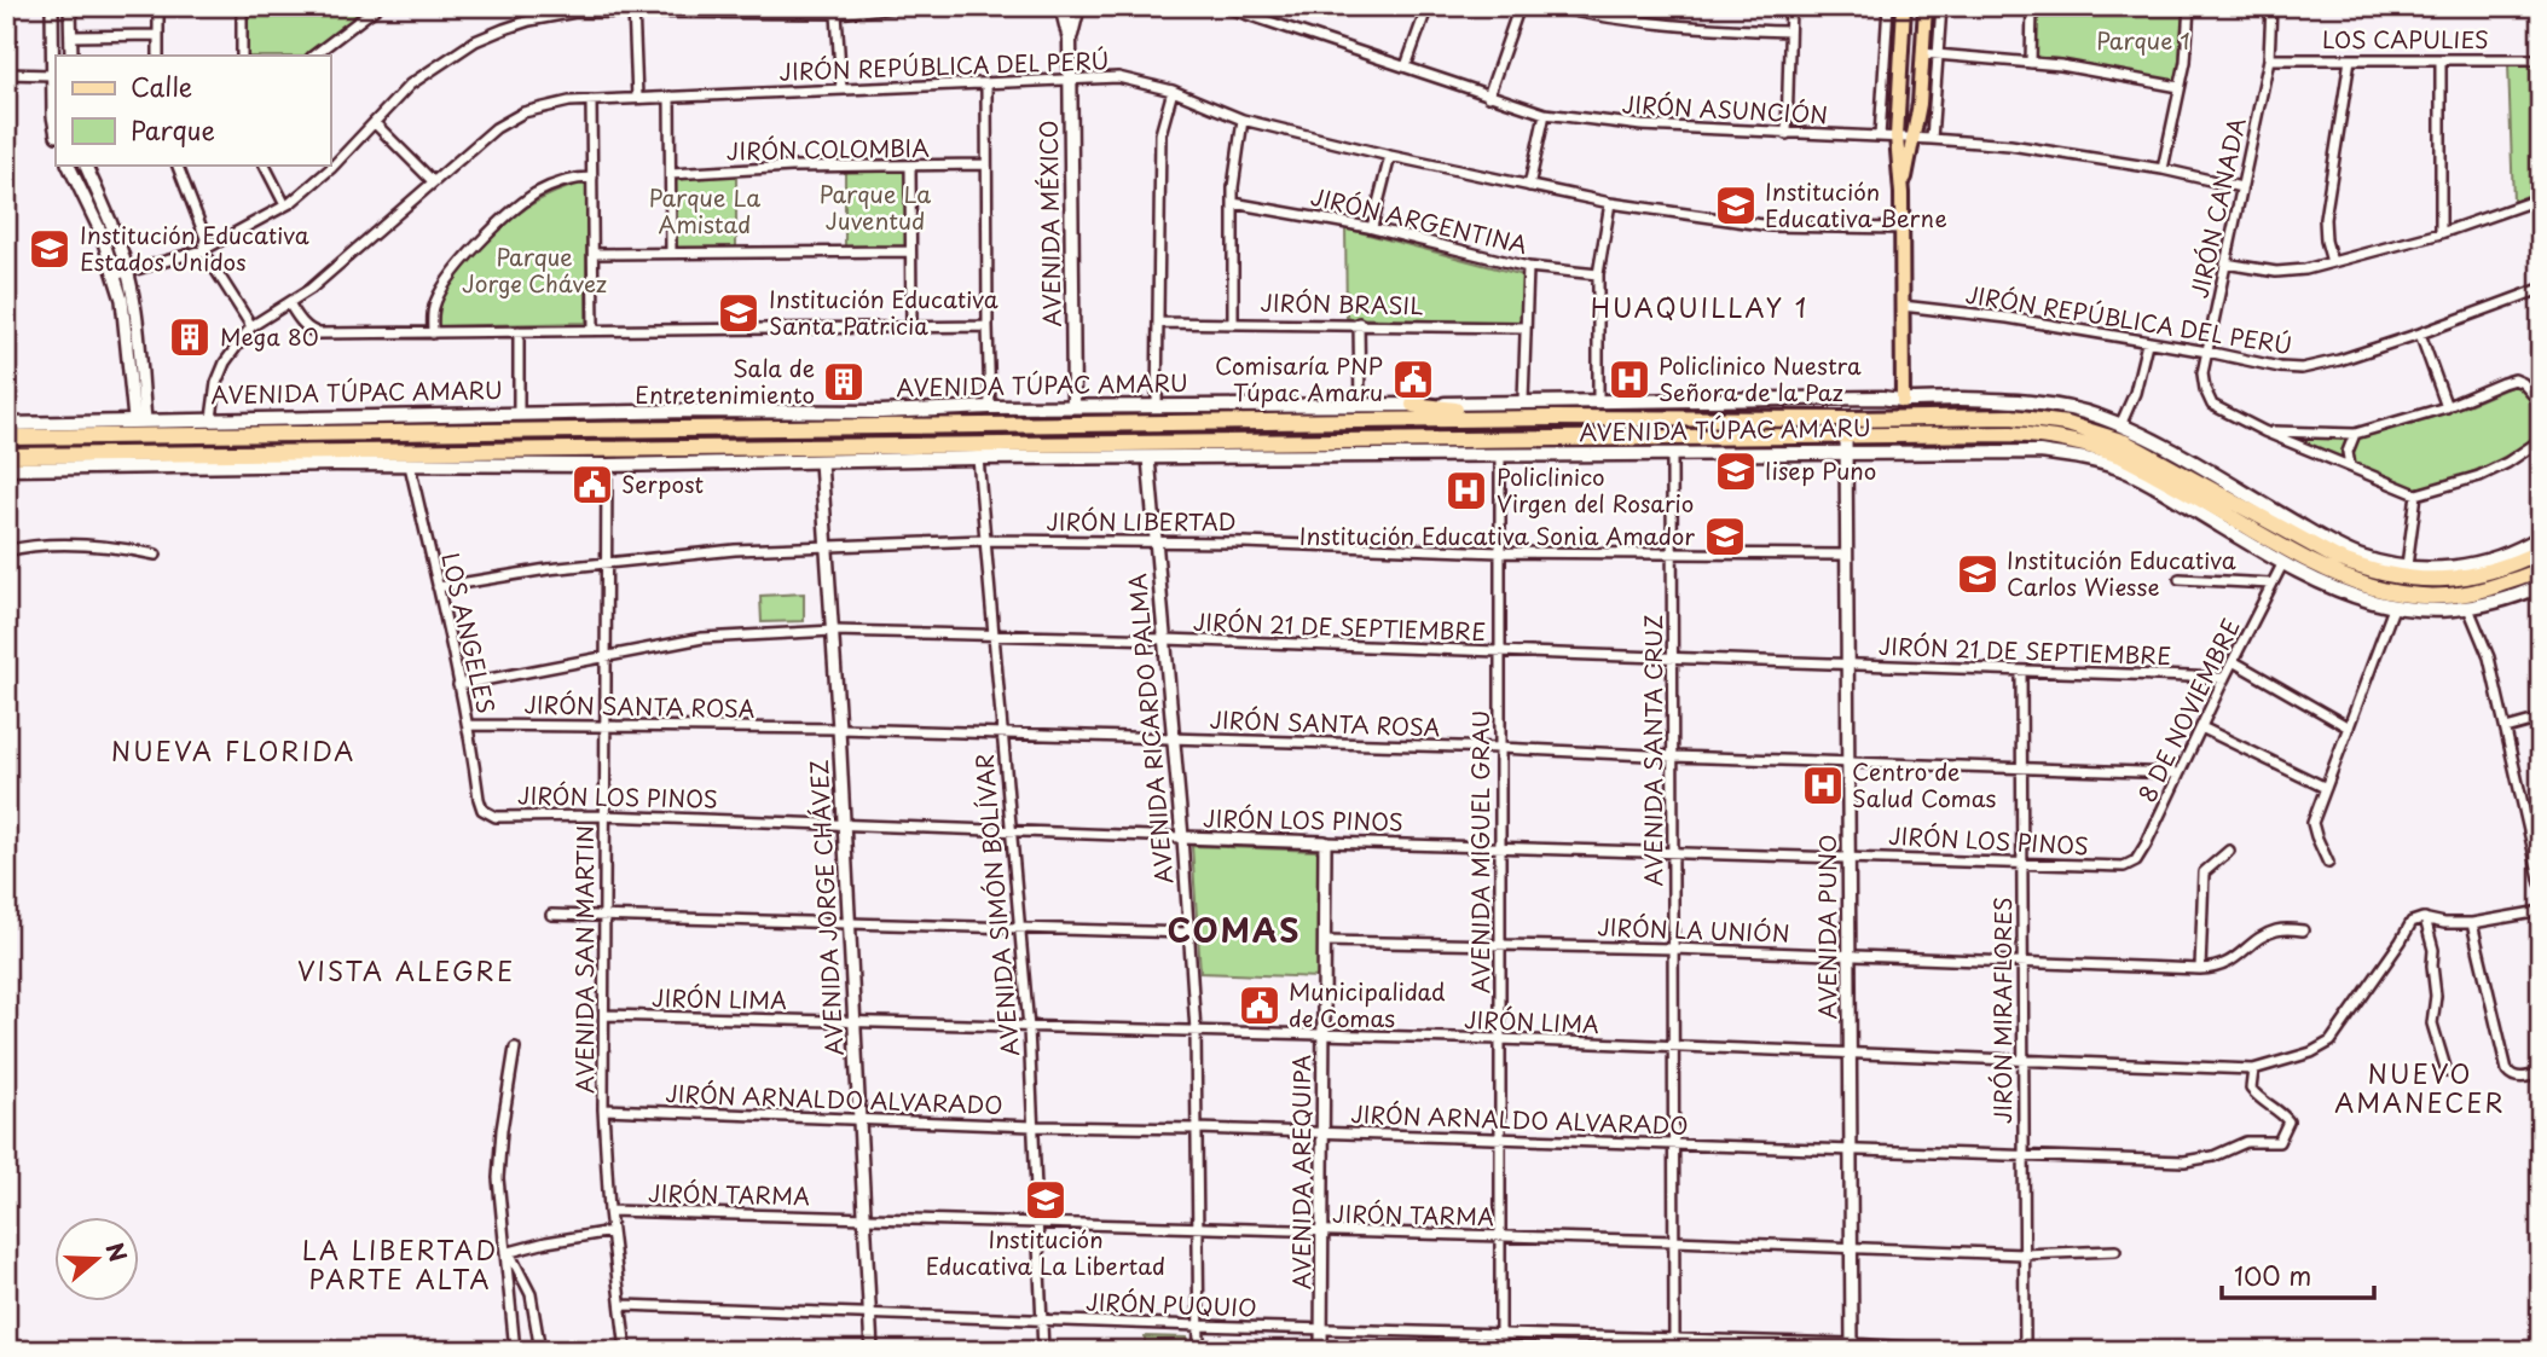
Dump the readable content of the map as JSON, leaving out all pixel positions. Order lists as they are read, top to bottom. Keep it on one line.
{"streets":{"highway":["AVENIDA TÚPAC AMARU"],"main road":["AVENIDA MÉXICO"],"street":["LOS CAPULIES","JIRÓN REPÚBLICA DEL PERÚ","JIRÓN ASUNCIÓN","JIRÓN COLOMBIA","JIRÓN CANADA","JIRÓN ARGENTINA","JIRÓN BRASIL","JIRÓN LIBERTAD","JIRÓN 21 DE SEPTIEMBRE","LOS ANGELES","JIRÓN SANTA ROSA","8 DE NOVIEMBRE","AVENIDA RICARDO PALMA","AVENIDA SANTA CRUZ","JIRÓN LOS PINOS","AVENIDA MIGUEL GRAU","AVENIDA SIMÓN BOLÍVAR","AVENIDA JORGE CHÁVEZ","AVENIDA PUNO","JIRÓN LA UNIÓN","AVENIDA SAN MARTIN","JIRÓN LIMA","JIRÓN MIRAFLORES","JIRÓN ARNALDO ALVARADO","AVENIDA AREQUIPA","JIRÓN TARMA","JIRÓN PUQUIO"]},"crossings":[["LOS CAPULIES","JIRÓN CANADA"],["JIRÓN REPÚBLICA DEL PERÚ","JIRÓN CANADA"],["JIRÓN REPÚBLICA DEL PERÚ","AVENIDA MÉXICO"],["JIRÓN REPÚBLICA DEL PERÚ","AVENIDA TÚPAC AMARU"],["JIRÓN ASUNCIÓN","JIRÓN CANADA"],["AVENIDA MÉXICO","AVENIDA TÚPAC AMARU"],["AVENIDA TÚPAC AMARU","LOS ANGELES"],["AVENIDA TÚPAC AMARU","8 DE NOVIEMBRE"],["AVENIDA TÚPAC AMARU","AVENIDA RICARDO PALMA"],["AVENIDA TÚPAC AMARU","AVENIDA SANTA CRUZ"],["AVENIDA TÚPAC AMARU","AVENIDA MIGUEL GRAU"],["AVENIDA TÚPAC AMARU","AVENIDA SIMÓN BOLÍVAR"],["AVENIDA TÚPAC AMARU","AVENIDA JORGE CHÁVEZ"],["AVENIDA TÚPAC AMARU","AVENIDA PUNO"],["AVENIDA TÚPAC AMARU","AVENIDA SAN MARTIN"],["JIRÓN LIBERTAD","LOS ANGELES"],["JIRÓN LIBERTAD","AVENIDA RICARDO PALMA"],["JIRÓN LIBERTAD","AVENIDA SANTA CRUZ"],["JIRÓN LIBERTAD","AVENIDA MIGUEL GRAU"],["JIRÓN LIBERTAD","AVENIDA SIMÓN BOLÍVAR"],["JIRÓN LIBERTAD","AVENIDA JORGE CHÁVEZ"],["JIRÓN LIBERTAD","AVENIDA PUNO"],["JIRÓN LIBERTAD","AVENIDA SAN MARTIN"],["JIRÓN 21 DE SEPTIEMBRE","LOS ANGELES"],["JIRÓN 21 DE SEPTIEMBRE","8 DE NOVIEMBRE"],["JIRÓN 21 DE SEPTIEMBRE","AVENIDA RICARDO PALMA"],["JIRÓN 21 DE SEPTIEMBRE","AVENIDA SANTA CRUZ"],["JIRÓN 21 DE SEPTIEMBRE","AVENIDA MIGUEL GRAU"],["JIRÓN 21 DE SEPTIEMBRE","AVENIDA SIMÓN BOLÍVAR"],["JIRÓN 21 DE SEPTIEMBRE","AVENIDA JORGE CHÁVEZ"],["JIRÓN 21 DE SEPTIEMBRE","AVENIDA PUNO"],["JIRÓN 21 DE SEPTIEMBRE","AVENIDA SAN MARTIN"],["JIRÓN 21 DE SEPTIEMBRE","JIRÓN MIRAFLORES"],["LOS ANGELES","JIRÓN SANTA ROSA"],["LOS ANGELES","JIRÓN LOS PINOS"],["JIRÓN SANTA ROSA","8 DE NOVIEMBRE"],["JIRÓN SANTA ROSA","AVENIDA RICARDO PALMA"],["JIRÓN SANTA ROSA","AVENIDA SANTA CRUZ"],["JIRÓN SANTA ROSA","AVENIDA MIGUEL GRAU"],["JIRÓN SANTA ROSA","AVENIDA SIMÓN BOLÍVAR"],["JIRÓN SANTA ROSA","AVENIDA JORGE CHÁVEZ"],["JIRÓN SANTA ROSA","AVENIDA PUNO"],["JIRÓN SANTA ROSA","AVENIDA SAN MARTIN"],["JIRÓN SANTA ROSA","JIRÓN MIRAFLORES"],["8 DE NOVIEMBRE","JIRÓN LOS PINOS"],["AVENIDA RICARDO PALMA","JIRÓN LOS PINOS"],["AVENIDA RICARDO PALMA","JIRÓN LIMA"],["AVENIDA RICARDO PALMA","JIRÓN ARNALDO ALVARADO"],["AVENIDA RICARDO PALMA","JIRÓN TARMA"],["AVENIDA RICARDO PALMA","JIRÓN PUQUIO"],["AVENIDA SANTA CRUZ","JIRÓN LOS PINOS"],["AVENIDA SANTA CRUZ","JIRÓN LA UNIÓN"],["AVENIDA SANTA CRUZ","JIRÓN LIMA"],["AVENIDA SANTA CRUZ","JIRÓN ARNALDO ALVARADO"],["AVENIDA SANTA CRUZ","JIRÓN TARMA"],["AVENIDA SANTA CRUZ","JIRÓN PUQUIO"],["JIRÓN LOS PINOS","AVENIDA MIGUEL GRAU"],["JIRÓN LOS PINOS","AVENIDA SIMÓN BOLÍVAR"],["JIRÓN LOS PINOS","AVENIDA JORGE CHÁVEZ"],["JIRÓN LOS PINOS","AVENIDA PUNO"],["JIRÓN LOS PINOS","AVENIDA SAN MARTIN"],["JIRÓN LOS PINOS","JIRÓN MIRAFLORES"],["JIRÓN LOS PINOS","AVENIDA AREQUIPA"],["AVENIDA MIGUEL GRAU","JIRÓN LA UNIÓN"],["AVENIDA MIGUEL GRAU","JIRÓN LIMA"],["AVENIDA MIGUEL GRAU","JIRÓN ARNALDO ALVARADO"],["AVENIDA MIGUEL GRAU","JIRÓN TARMA"],["AVENIDA MIGUEL GRAU","JIRÓN PUQUIO"],["AVENIDA SIMÓN BOLÍVAR","JIRÓN LIMA"],["AVENIDA SIMÓN BOLÍVAR","JIRÓN ARNALDO ALVARADO"],["AVENIDA SIMÓN BOLÍVAR","JIRÓN TARMA"],["AVENIDA SIMÓN BOLÍVAR","JIRÓN PUQUIO"],["AVENIDA JORGE CHÁVEZ","JIRÓN LIMA"],["AVENIDA JORGE CHÁVEZ","JIRÓN ARNALDO ALVARADO"],["AVENIDA JORGE CHÁVEZ","JIRÓN TARMA"],["AVENIDA JORGE CHÁVEZ","JIRÓN PUQUIO"],["AVENIDA PUNO","JIRÓN LA UNIÓN"],["AVENIDA PUNO","JIRÓN LIMA"],["AVENIDA PUNO","JIRÓN ARNALDO ALVARADO"],["AVENIDA PUNO","JIRÓN TARMA"],["AVENIDA PUNO","JIRÓN PUQUIO"],["JIRÓN LA UNIÓN","JIRÓN MIRAFLORES"],["JIRÓN LA UNIÓN","AVENIDA AREQUIPA"],["AVENIDA SAN MARTIN","JIRÓN LIMA"],["AVENIDA SAN MARTIN","JIRÓN ARNALDO ALVARADO"],["AVENIDA SAN MARTIN","JIRÓN TARMA"],["AVENIDA SAN MARTIN","JIRÓN PUQUIO"],["JIRÓN LIMA","JIRÓN MIRAFLORES"],["JIRÓN LIMA","JIRÓN ARNALDO ALVARADO"],["JIRÓN LIMA","AVENIDA AREQUIPA"],["JIRÓN MIRAFLORES","JIRÓN ARNALDO ALVARADO"],["JIRÓN MIRAFLORES","JIRÓN TARMA"],["JIRÓN ARNALDO ALVARADO","AVENIDA AREQUIPA"],["AVENIDA AREQUIPA","JIRÓN TARMA"],["AVENIDA AREQUIPA","JIRÓN PUQUIO"]],"districts":["HUAQUILLAY 1","NUEVA FLORIDA","COMAS","VISTA ALEGRE","NUEVO AMANECER","LA LIBERTAD PARTE ALTA"],"parks":["Parque 1","Parque La Juventud","Parque La Amistad","Parque Jorge Chávez"],"places":{"school or university":["Institución Educativa Berne","Institución Educativa Estados Unidos","Institución Educativa Santa Patricia","Iisep Puno","Institución Educativa Sonia Amador","Institución Educativa Carlos Wiesse","Institución Educativa La Libertad"],"building":["Mega 80","Sala de Entretenimiento"],"public building":["Comisaría PNP Túpac Amaru","Serpost","Municipalidad de Comas"],"hospital":["Policlinico Nuestra Señora de la Paz","Policlinico Virgen del Rosario","Centro de Salud Comas"]},"legend":["Calle","Parque"],"scale_bar":"100 m","north":"right"}
